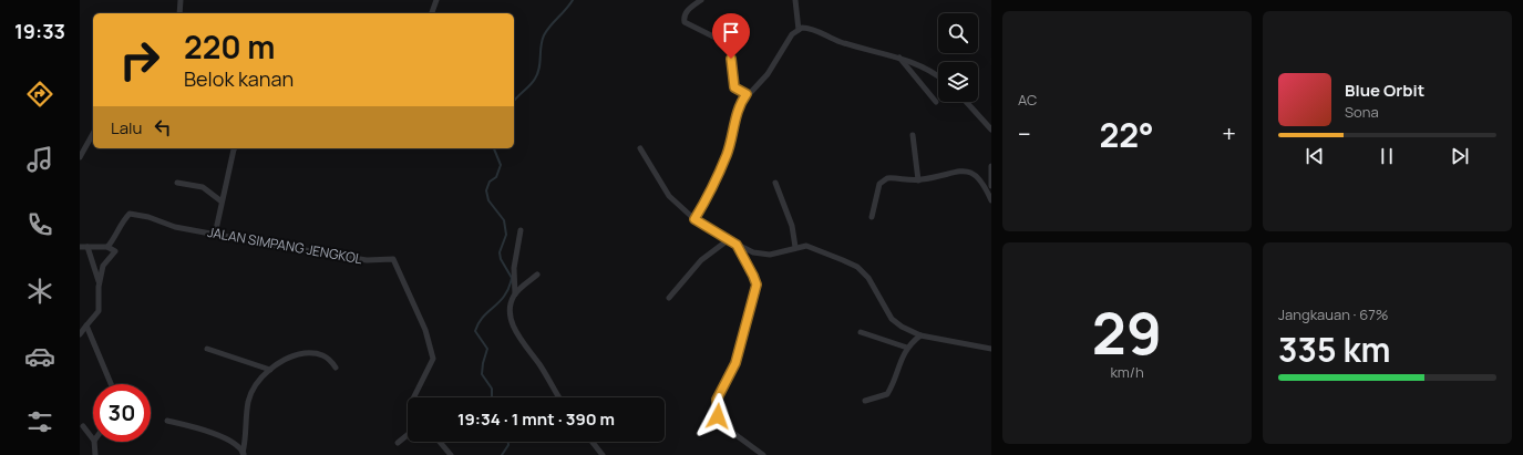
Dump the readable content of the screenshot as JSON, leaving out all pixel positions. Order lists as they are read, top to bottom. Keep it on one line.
{"streets":{"street":["JALAN SIMPANG JENGKOL"]},"page":{"tabs":"19:33","tile":["AC",["29","km/h"],["Jangkauan · 67%","335 km"]],"turn":["220 m","Belok kanan"],"song":["Blue Orbit","Sona"],"then":"Lalu","heat":["−","22°","+"],"limit":"30","trip":"19:34 · 1 mnt · 390 m"}}
